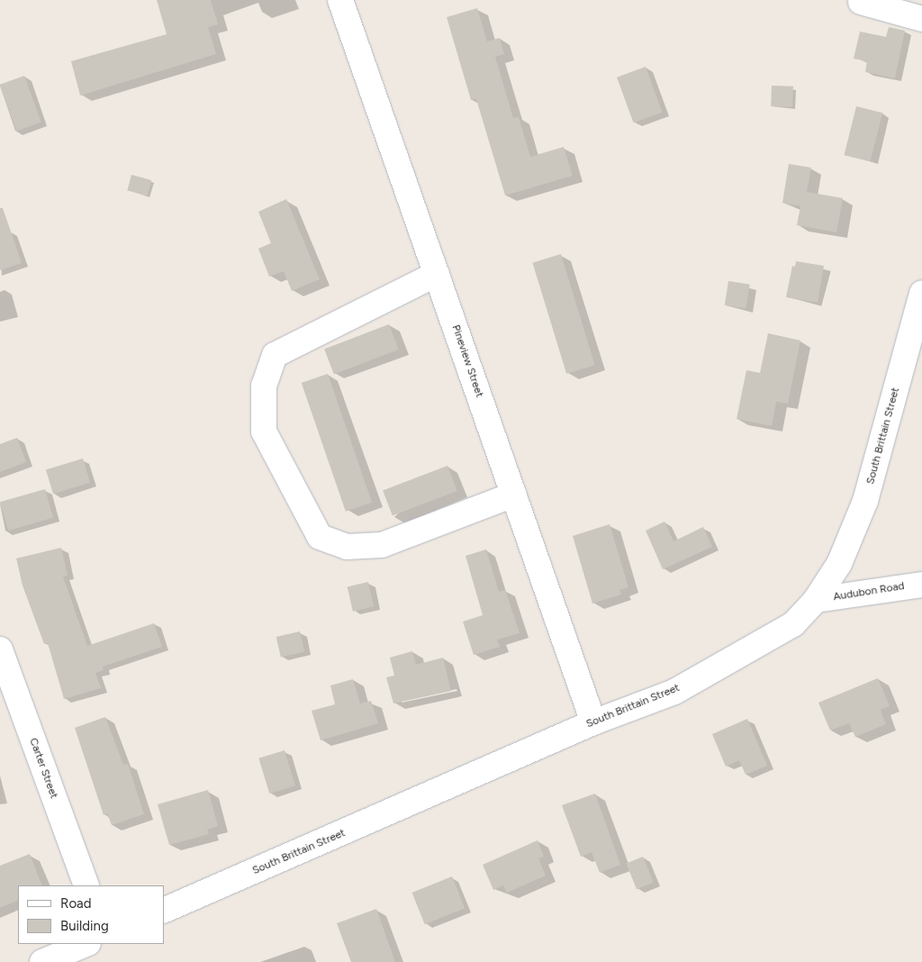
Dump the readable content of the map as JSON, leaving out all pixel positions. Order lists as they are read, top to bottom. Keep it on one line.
{"streets":{"street":["Pineview Street","South Brittain Street","Audubon Road","Carter Street"]},"crossings":[["Pineview Street","South Brittain Street"],["South Brittain Street","Audubon Road"]],"legend":["Road","Building"]}
